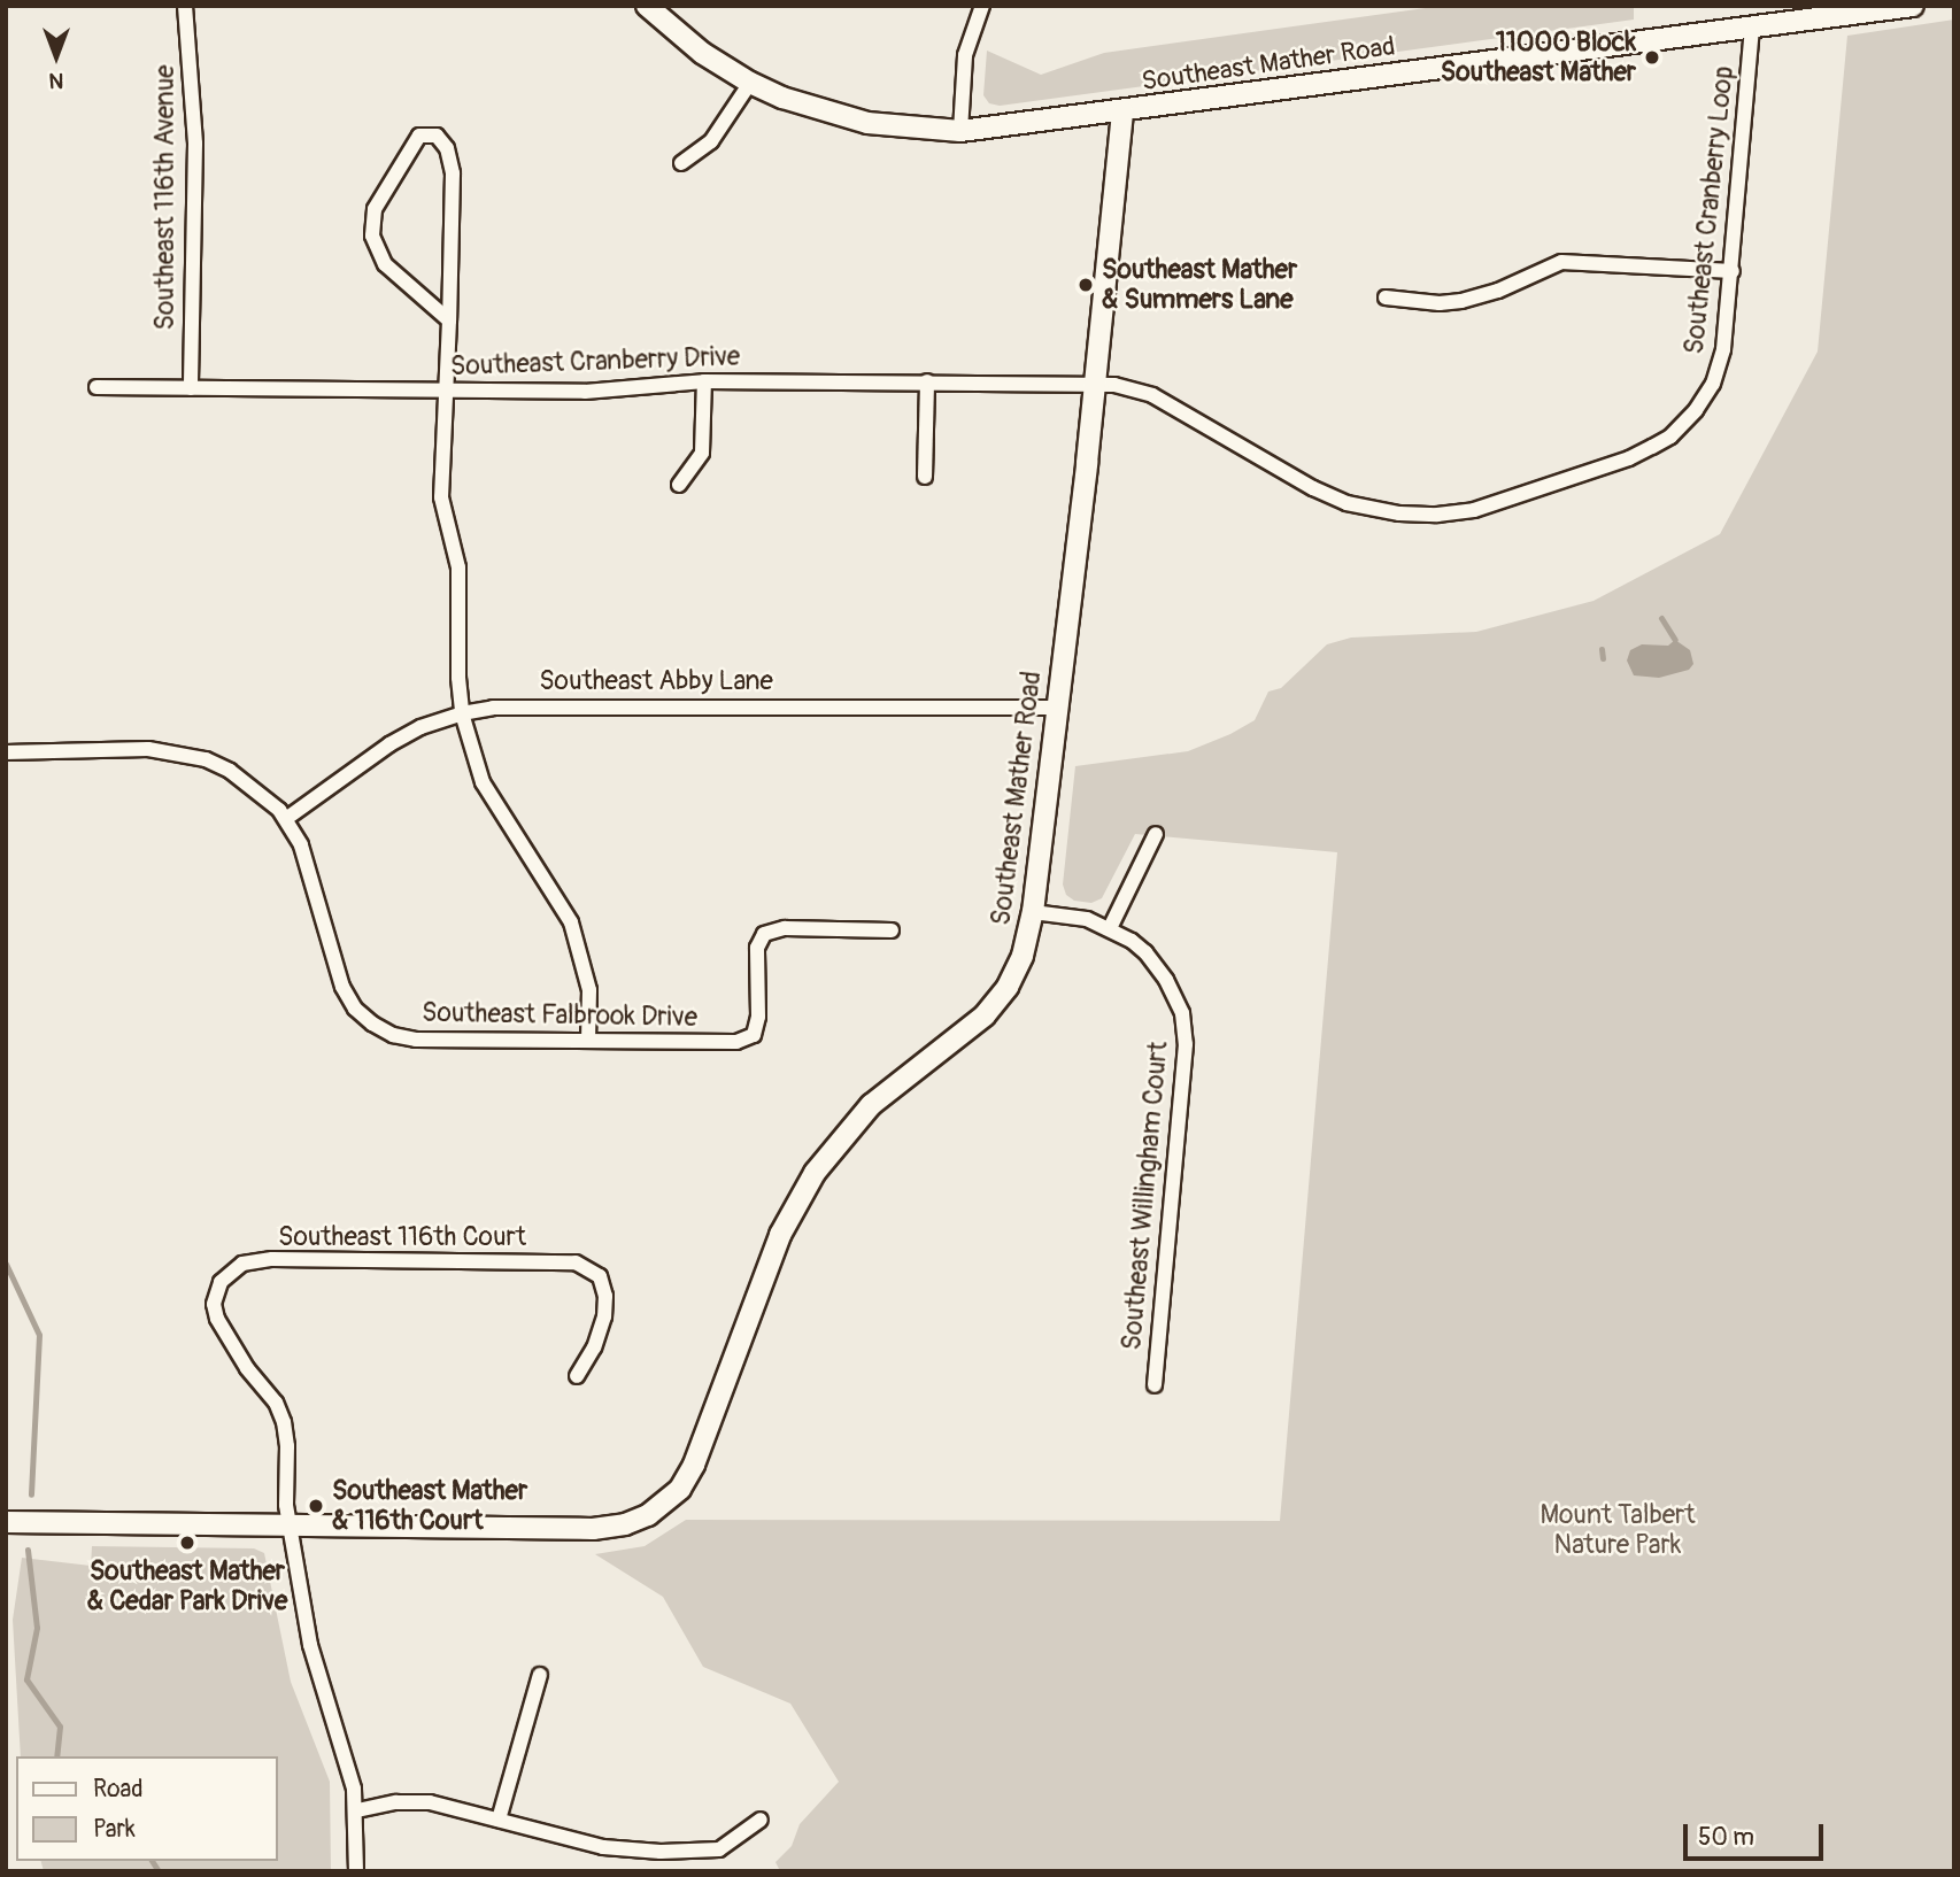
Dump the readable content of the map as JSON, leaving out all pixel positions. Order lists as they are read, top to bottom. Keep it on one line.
{"streets":{"street":["Southeast Mather Road","Southeast 116th Avenue","Southeast Cranberry Loop","Southeast Cranberry Drive","Southeast Abby Lane","Southeast Falbrook Drive","Southeast Willingham Court","Southeast 116th Court"]},"crossings":[["Southeast Mather Road","Southeast Cranberry Loop"],["Southeast Mather Road","Southeast Cranberry Drive"],["Southeast Mather Road","Southeast Abby Lane"],["Southeast Mather Road","Southeast Willingham Court"],["Southeast Mather Road","Southeast 116th Court"],["Southeast 116th Avenue","Southeast Cranberry Drive"],["Southeast Cranberry Loop","Southeast Cranberry Drive"],["Southeast Abby Lane","Southeast Falbrook Drive"]],"parks":["Mount Talbert Nature Park"],"places":["11000 Block Southeast Mather","Southeast Mather & Summers Lane","Southeast Mather & 116th Court","Southeast Mather & Cedar Park Drive"],"legend":["Road","Park"],"scale_bar":"50 m","north":"bottom"}
